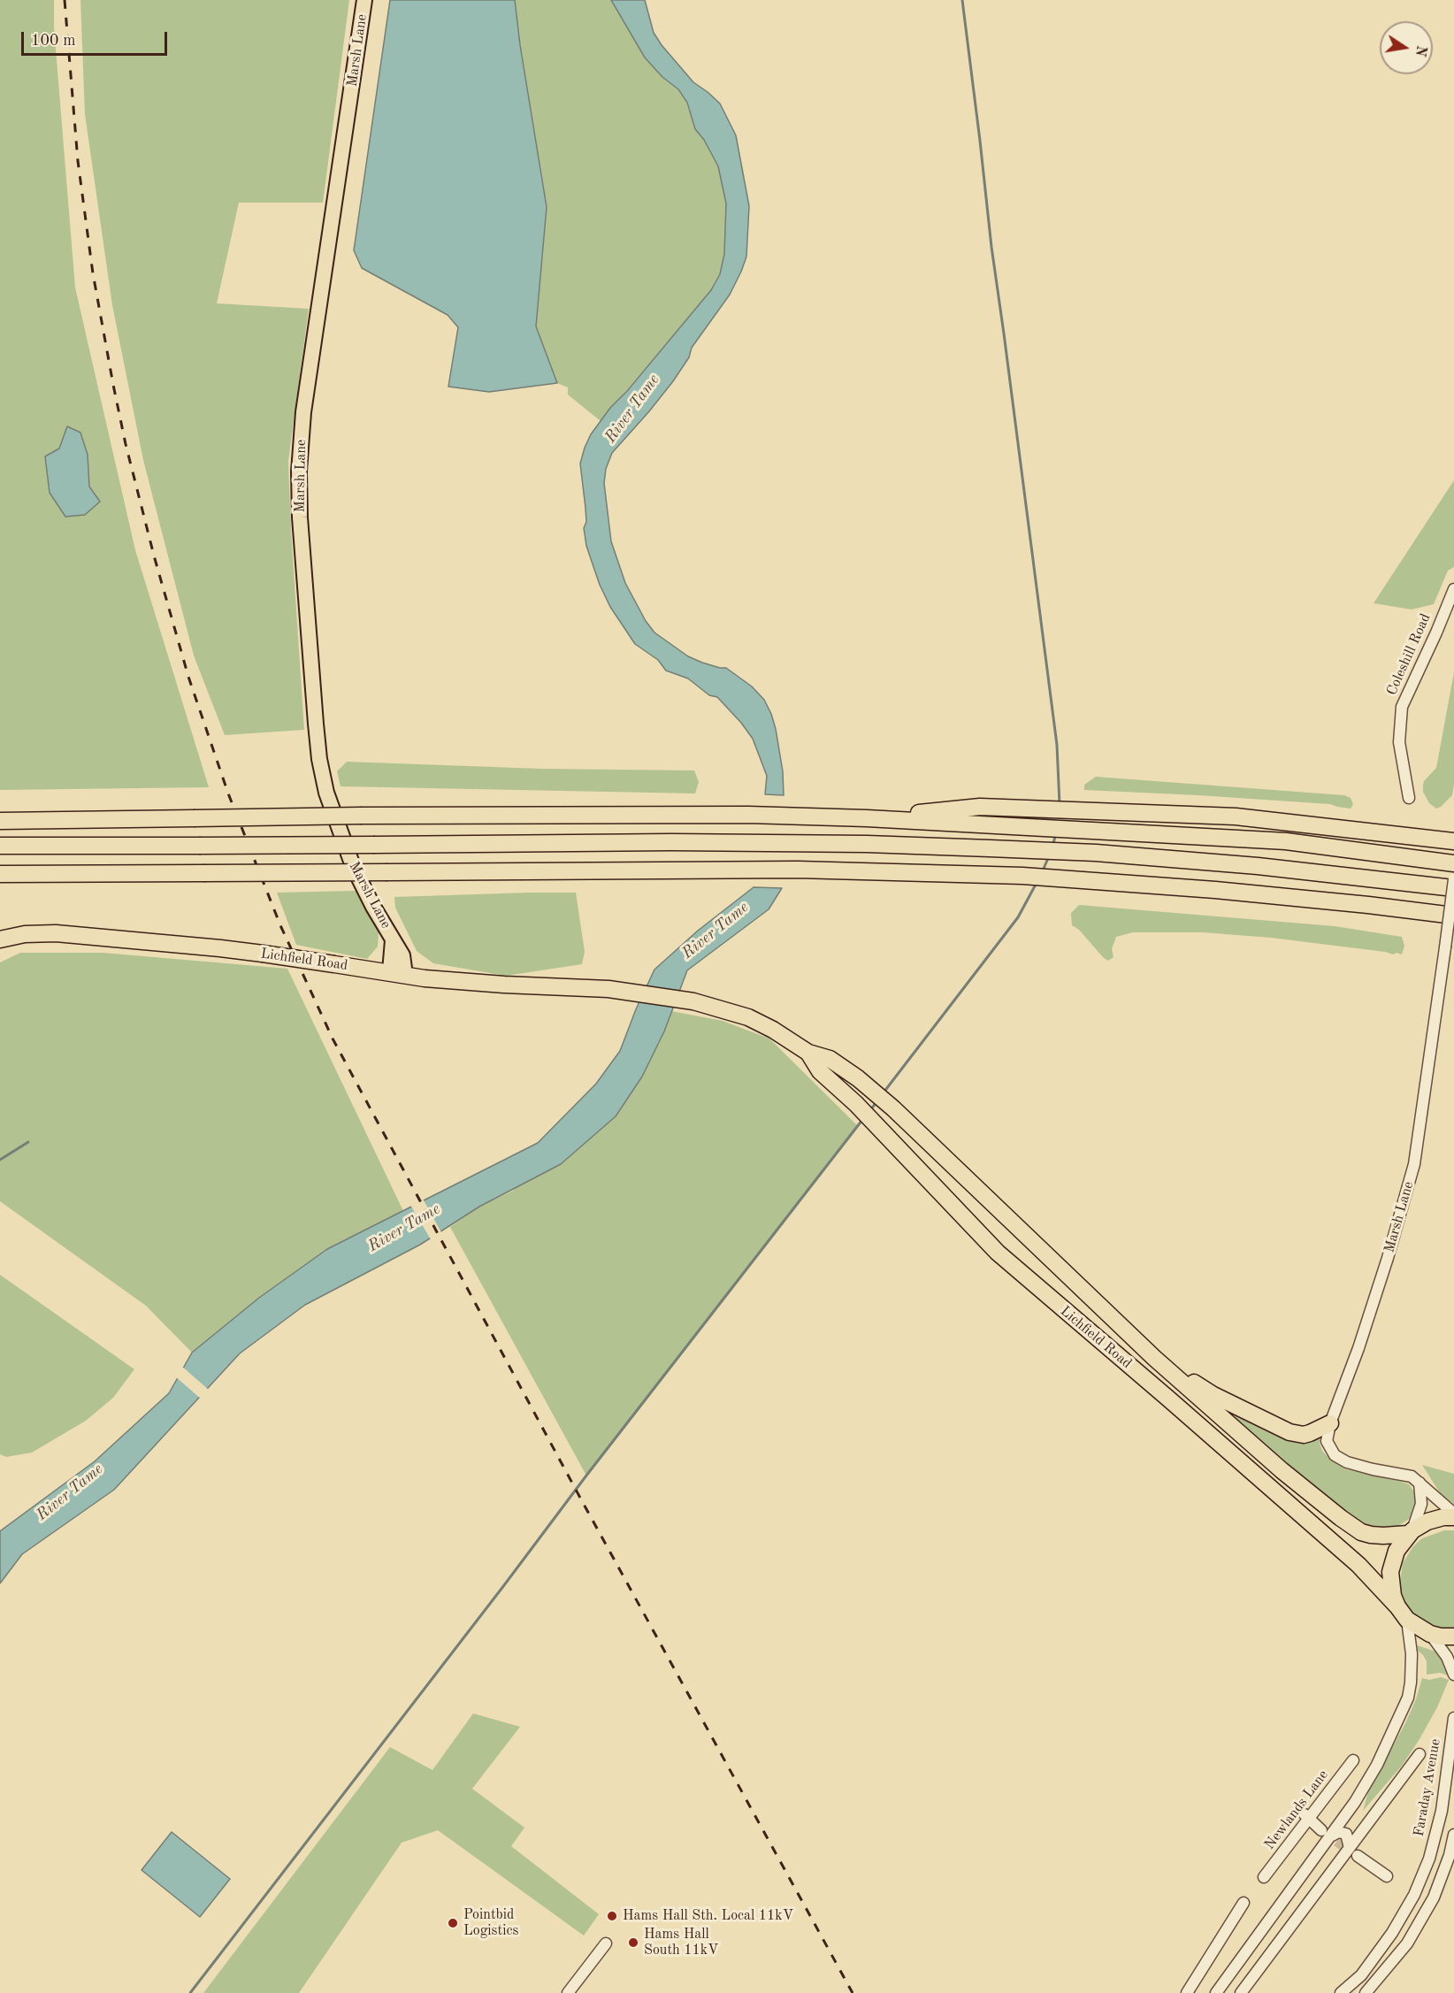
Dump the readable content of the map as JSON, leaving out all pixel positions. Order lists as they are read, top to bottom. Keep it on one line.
{"streets":{"highway":["Lichfield Road"],"main road":["Marsh Lane"],"street":["Coleshill Road","Faraday Avenue","Newlands Lane"]},"crossings":[["Marsh Lane","Lichfield Road"]],"water":["River Tame"],"places":["Hams Hall Sth. Local 11kV","Pointbid Logistics","Hams Hall South 11kV"],"scale_bar":"100 m","north":"right"}
